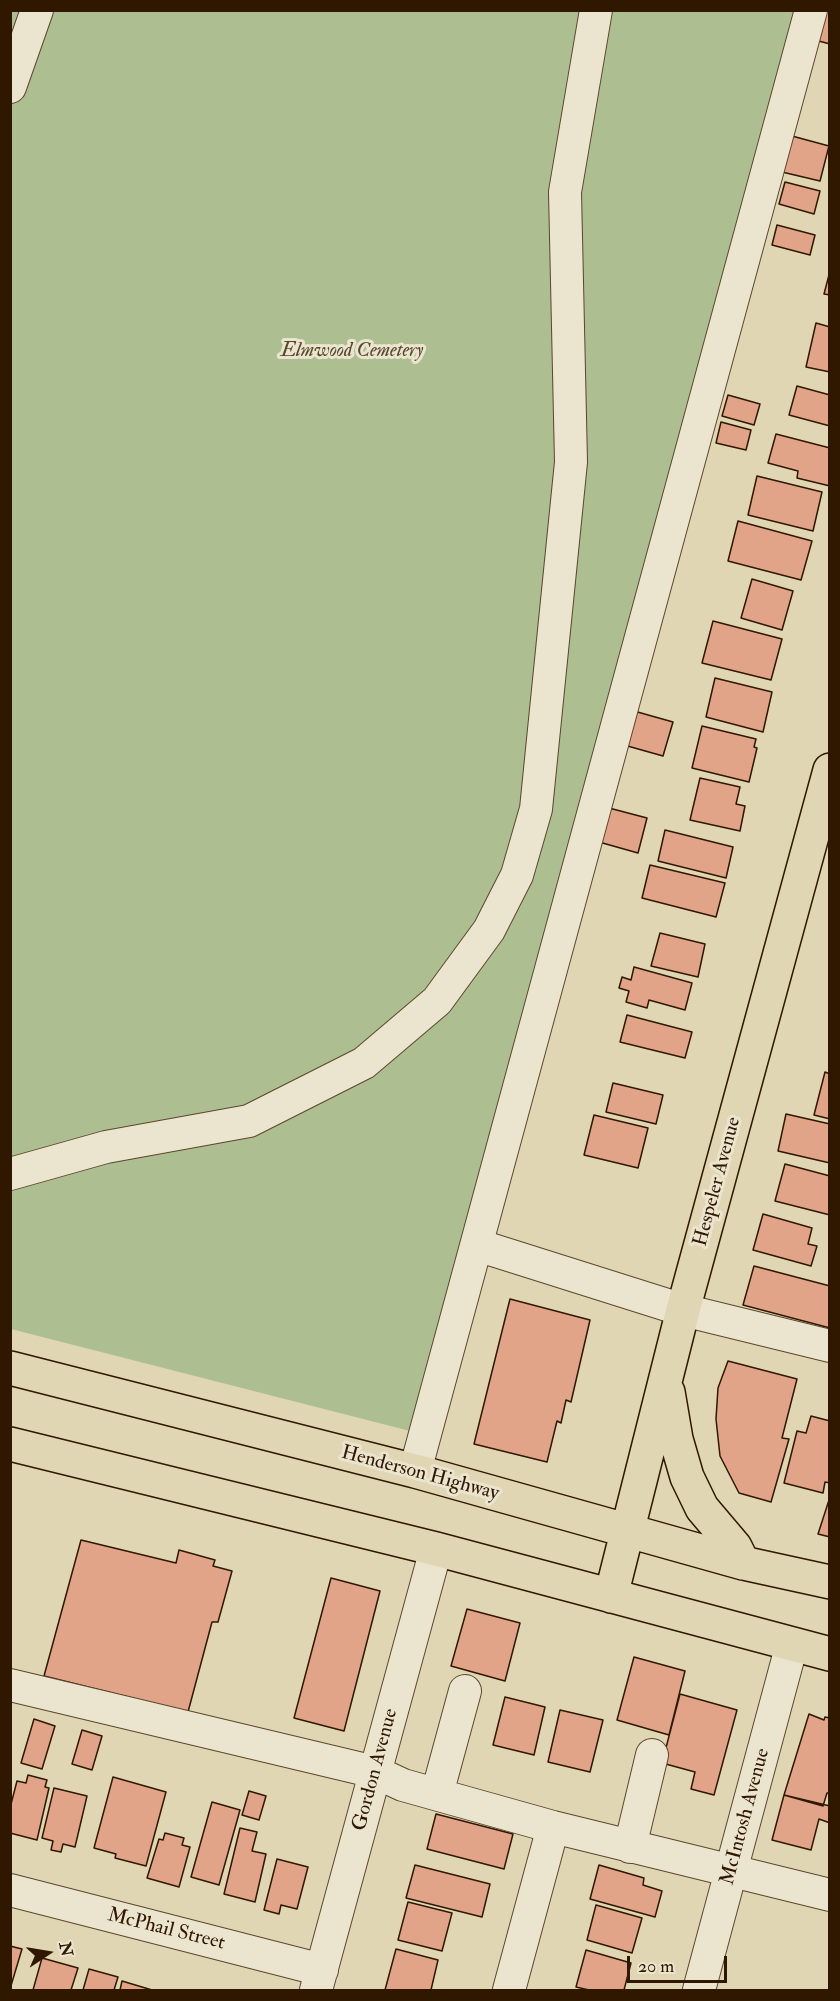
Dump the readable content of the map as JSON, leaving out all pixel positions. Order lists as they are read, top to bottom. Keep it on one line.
{"streets":{"main road":["Hespeler Avenue","Henderson Highway"],"street":["Gordon Avenue","McIntosh Avenue","McPhail Street"]},"crossings":[["Hespeler Avenue","Henderson Highway"],["Gordon Avenue","McPhail Street"]],"parks":["Elmwood Cemetery"],"scale_bar":"20 m","north":"right"}
